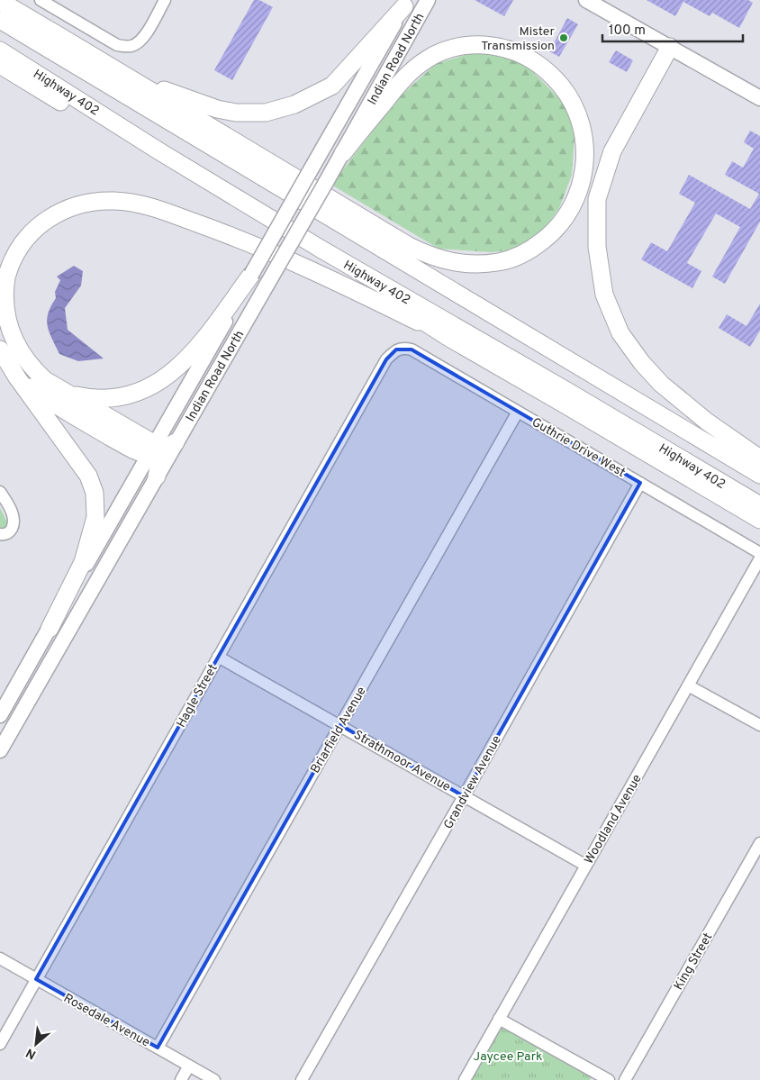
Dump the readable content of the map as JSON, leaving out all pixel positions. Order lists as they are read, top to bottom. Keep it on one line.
{"streets":{"highway":["Highway 402"],"main road":["Indian Road North"],"street":["Guthrie Drive West","Hagle Street","Briarfield Avenue","Strathmoor Avenue","Grandview Avenue","Woodland Avenue","King Street","Rosedale Avenue"]},"crossings":[["Guthrie Drive West","Hagle Street"],["Guthrie Drive West","Briarfield Avenue"],["Guthrie Drive West","Grandview Avenue"],["Hagle Street","Strathmoor Avenue"],["Hagle Street","Rosedale Avenue"],["Briarfield Avenue","Strathmoor Avenue"],["Briarfield Avenue","Rosedale Avenue"],["Strathmoor Avenue","Grandview Avenue"],["Strathmoor Avenue","Woodland Avenue"]],"parks":["Jaycee Park"],"places":["Mister Transmission"],"scale_bar":"100 m","north":"bottom left"}
